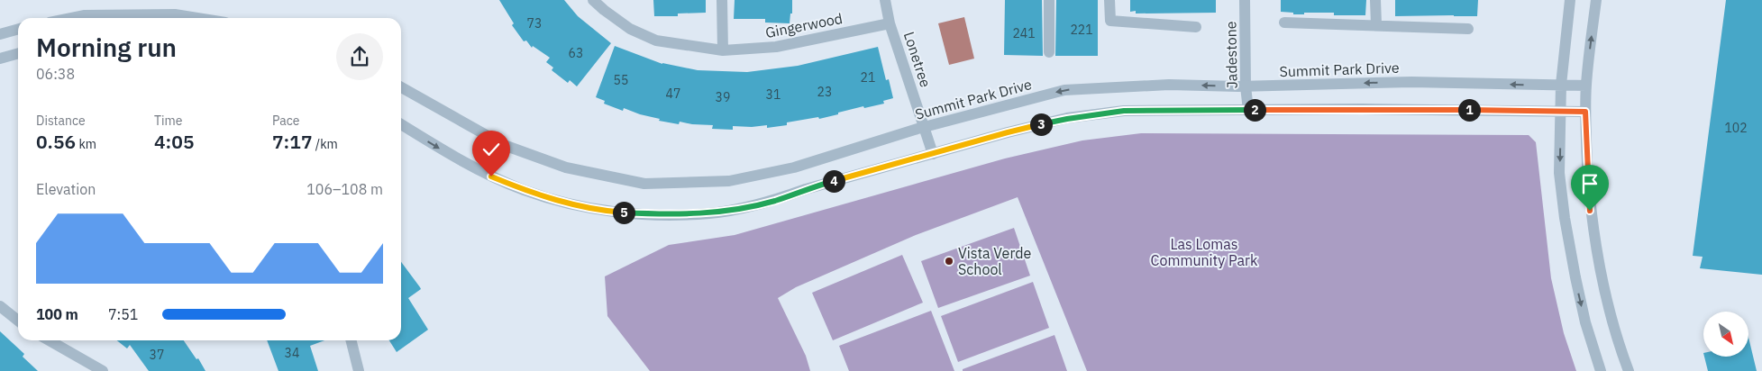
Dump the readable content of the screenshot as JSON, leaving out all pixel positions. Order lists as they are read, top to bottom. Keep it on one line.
{"streets":{"street":["Gingerwood","Jadestone","Lonetree","Summit Park Drive"]},"crossings":[["Gingerwood","Lonetree"],["Jadestone","Summit Park Drive"],["Lonetree","Summit Park Drive"]],"parks":["Las Lomas Community Park"],"places":["Vista Verde School"],"house_numbers":["73","221","241","63","21","55","23","47","31","39","102","34","37"],"north":"bottom right","page":{"heading":["Morning run","06:38"],"stats":[["Distance","0.56 km"],["Time","4:05"],["Pace","7:17 /km"]],"pins":["1","2","3","4","5"],"chart":["Elevation","106–108 m"],"list":[{"name":"100 m","note":"7:51"}]}}
